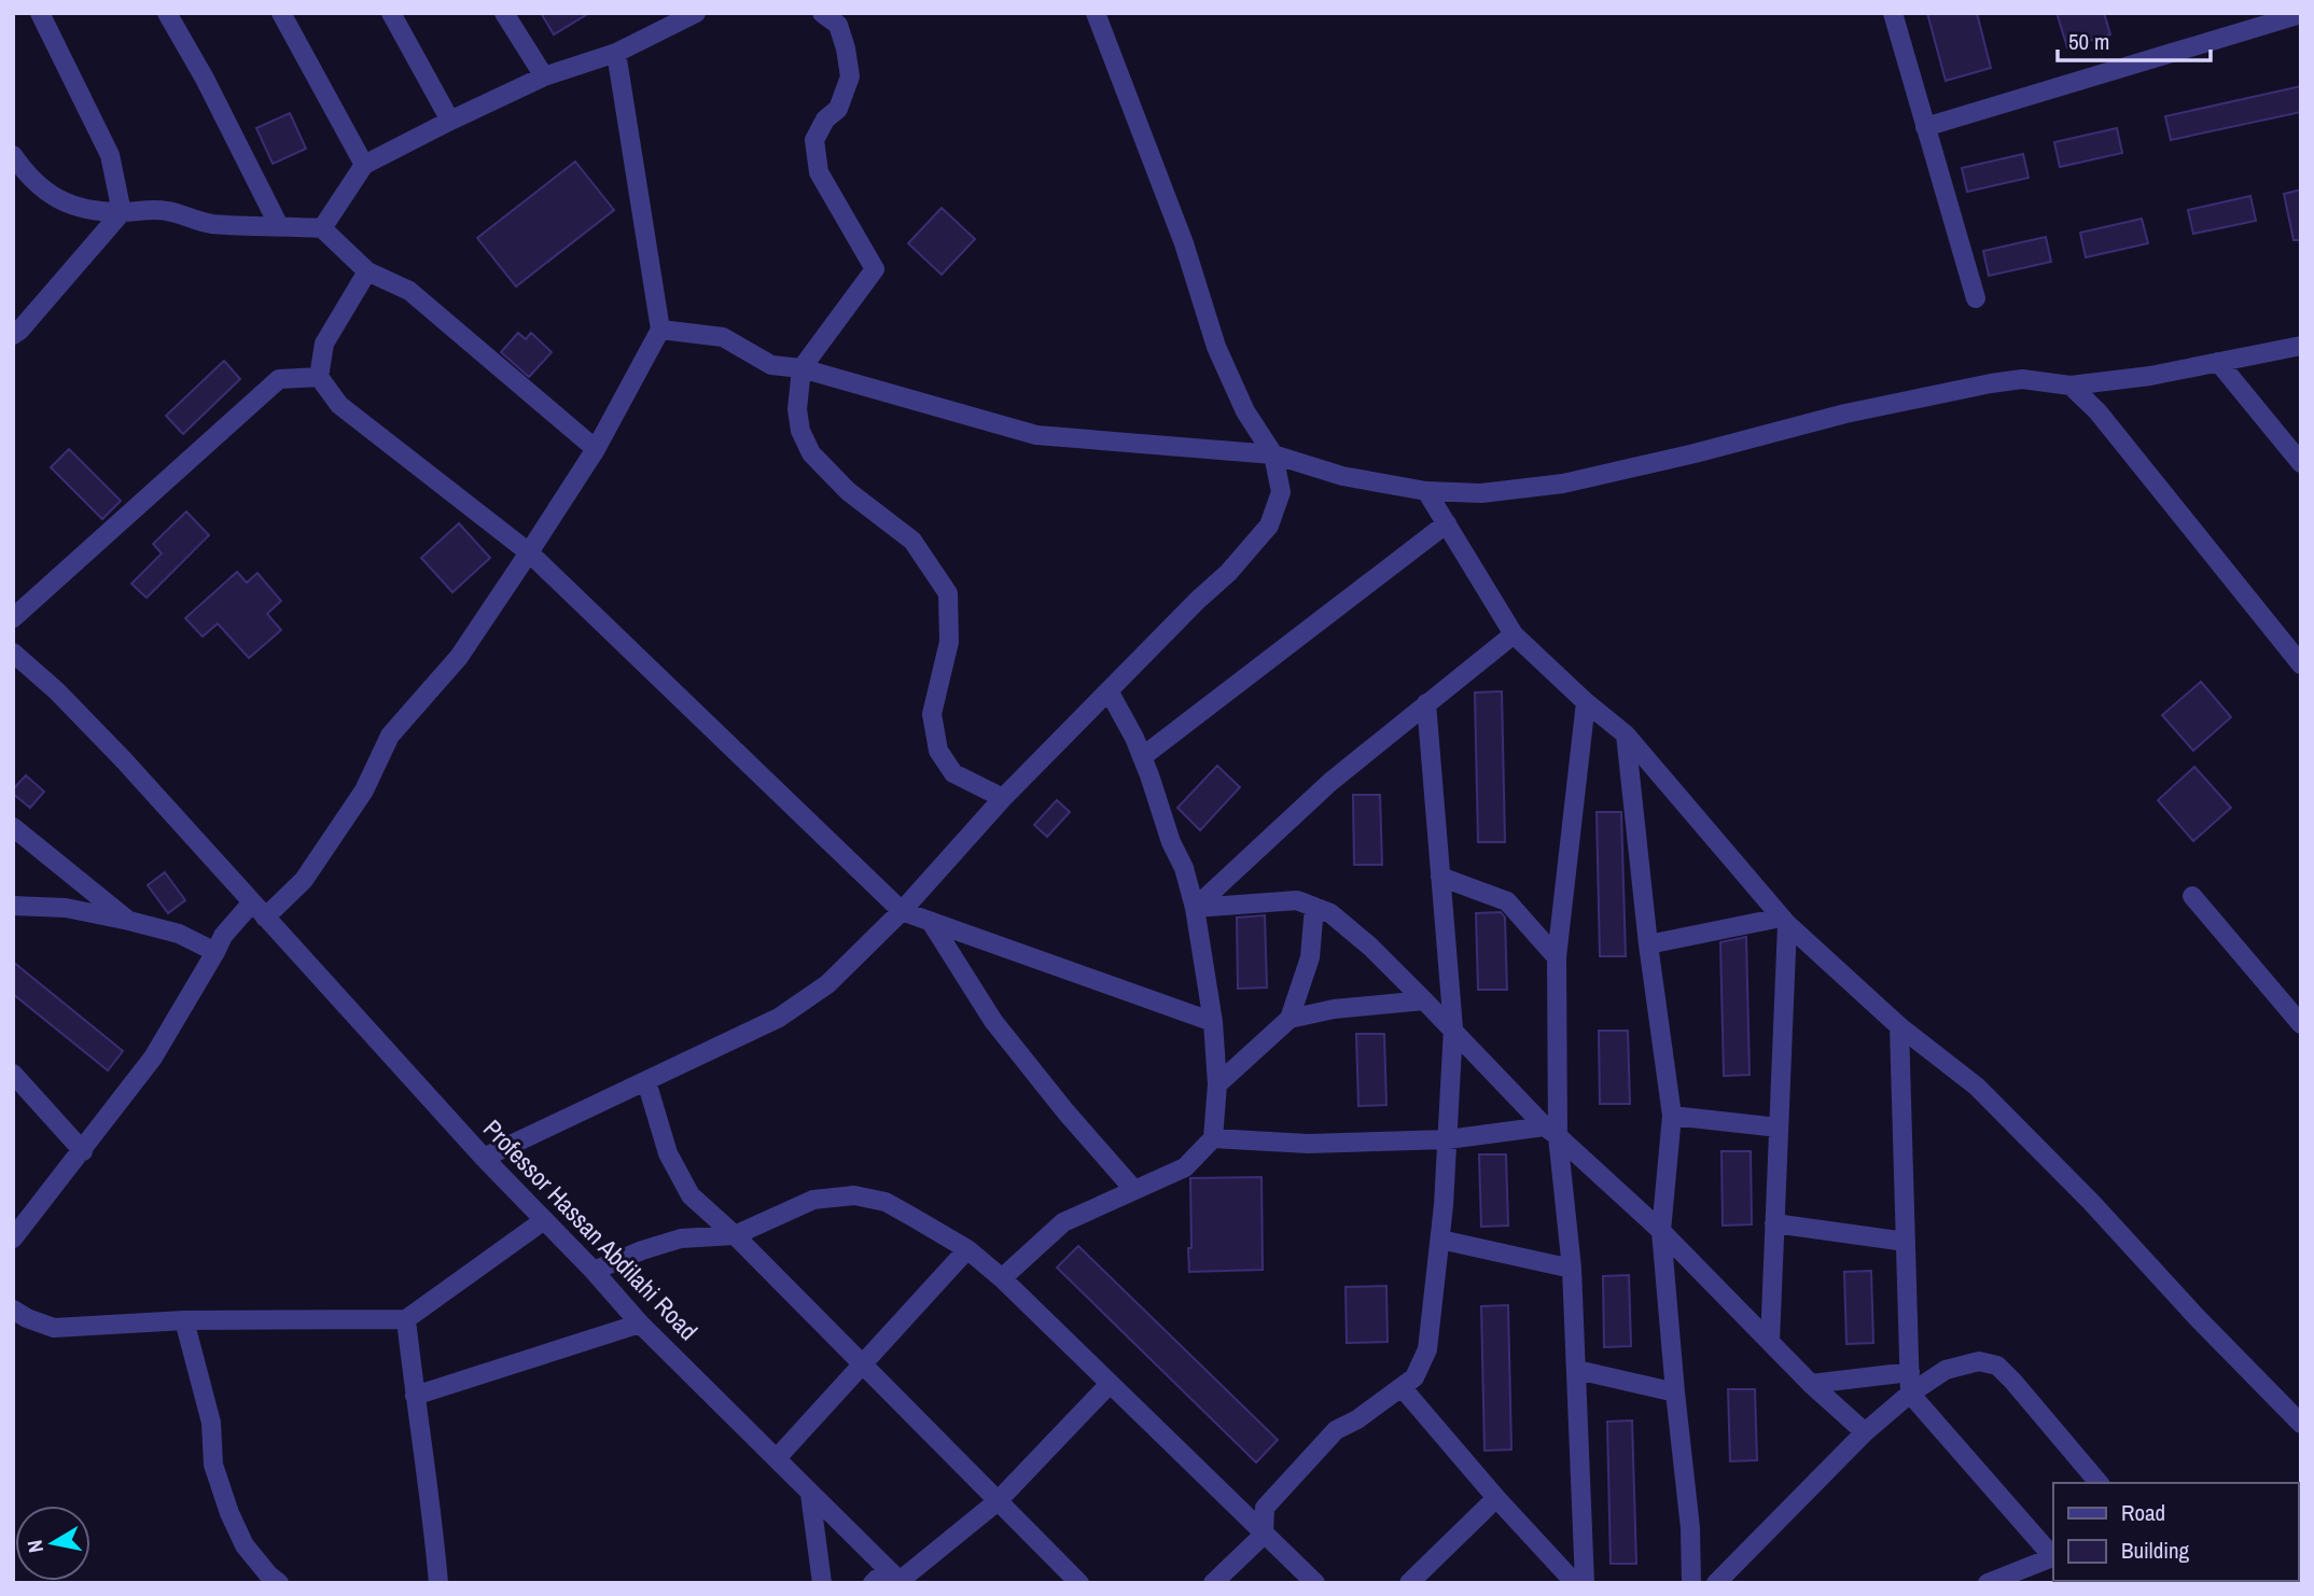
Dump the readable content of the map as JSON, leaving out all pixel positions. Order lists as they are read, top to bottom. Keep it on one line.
{"streets":{"street":["Professor Hassan Abdilahi Road"]},"legend":["Road","Building"],"scale_bar":"50 m","north":"left"}
